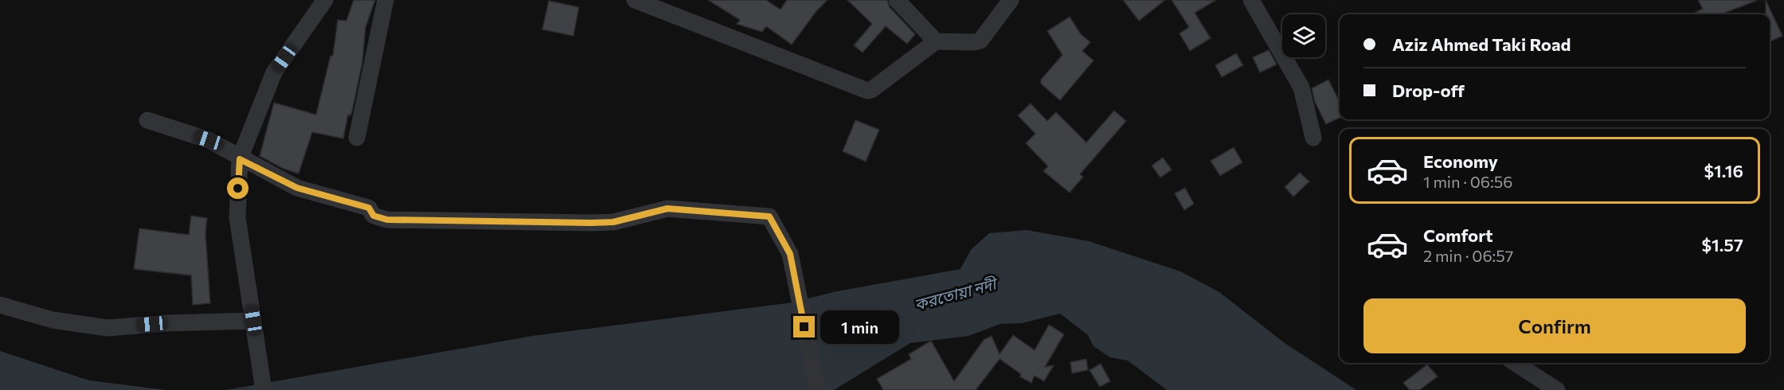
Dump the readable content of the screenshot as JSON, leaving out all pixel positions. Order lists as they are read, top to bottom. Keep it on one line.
{"water":["করতোয়া নদী"],"page":{"banner":["Aziz Ahmed Taki Road","Drop-off"],"list":[{"name":"Economy","note":"1 min · 06:56","value":"$1.16"},{"name":"Comfort","note":"2 min · 06:57","value":"$1.57"}],"buttons":"Confirm","bubble":"1 min"}}
